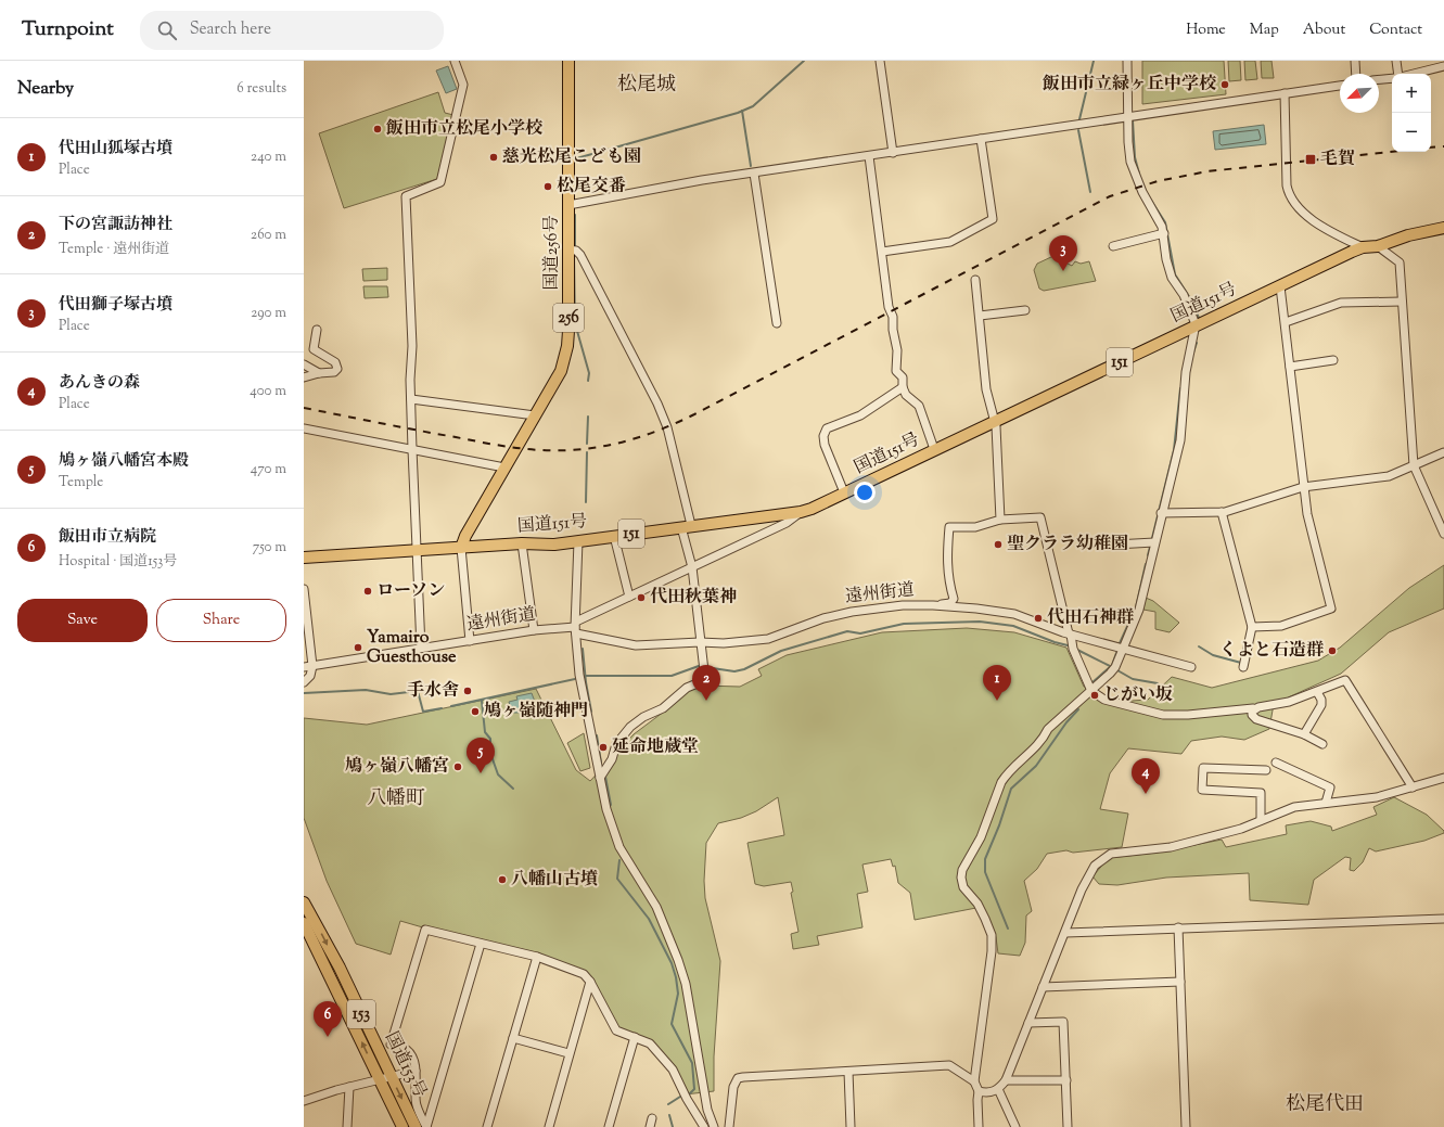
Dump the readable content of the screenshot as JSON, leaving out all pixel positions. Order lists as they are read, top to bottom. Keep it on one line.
{"streets":{"highway":["国道256号","国道151号","256","151","153","国道153号"],"street":["遠州街道"]},"crossings":[["国道256号","国道151号"],["国道151号","遠州街道"]],"districts":["松尾城","八幡町","松尾代田"],"places":{"other":["飯田市立緑ヶ丘中学校","飯田市立松尾小学校","慈光松尾こども園","松尾交番","聖クララ幼稚園","ローソン","代田秋葉神","代田石神群","Yamairo Guesthouse","くよと石造群","手水舎","じがい坂","鳩ヶ嶺随神門","延命地蔵堂","鳩ヶ嶺八幡宮","八幡山古墳"],"transit":["毛賀"]},"north":"bottom left","page":{"header":"Turnpoint","search":"Search here","nav":["Home","Map","About","Contact"],"heading":["Nearby","6 results"],"map_buttons":["+","−"],"list":[{"mark":"1","name":"代田山狐塚古墳","note":"Place","value":"240 m"},{"mark":"2","name":"下の宮諏訪神社","note":"Temple · 遠州街道","value":"260 m"},{"mark":"3","name":"代田獅子塚古墳","note":"Place","value":"290 m"},{"mark":"4","name":"あんきの森","note":"Place","value":"400 m"},{"mark":"5","name":"鳩ヶ嶺八幡宮本殿","note":"Temple","value":"470 m"},{"mark":"6","name":"飯田市立病院","note":"Hospital · 国道153号","value":"750 m"}],"pins":["3","1","2","5","4","6"],"buttons":["Save","Share"]}}
